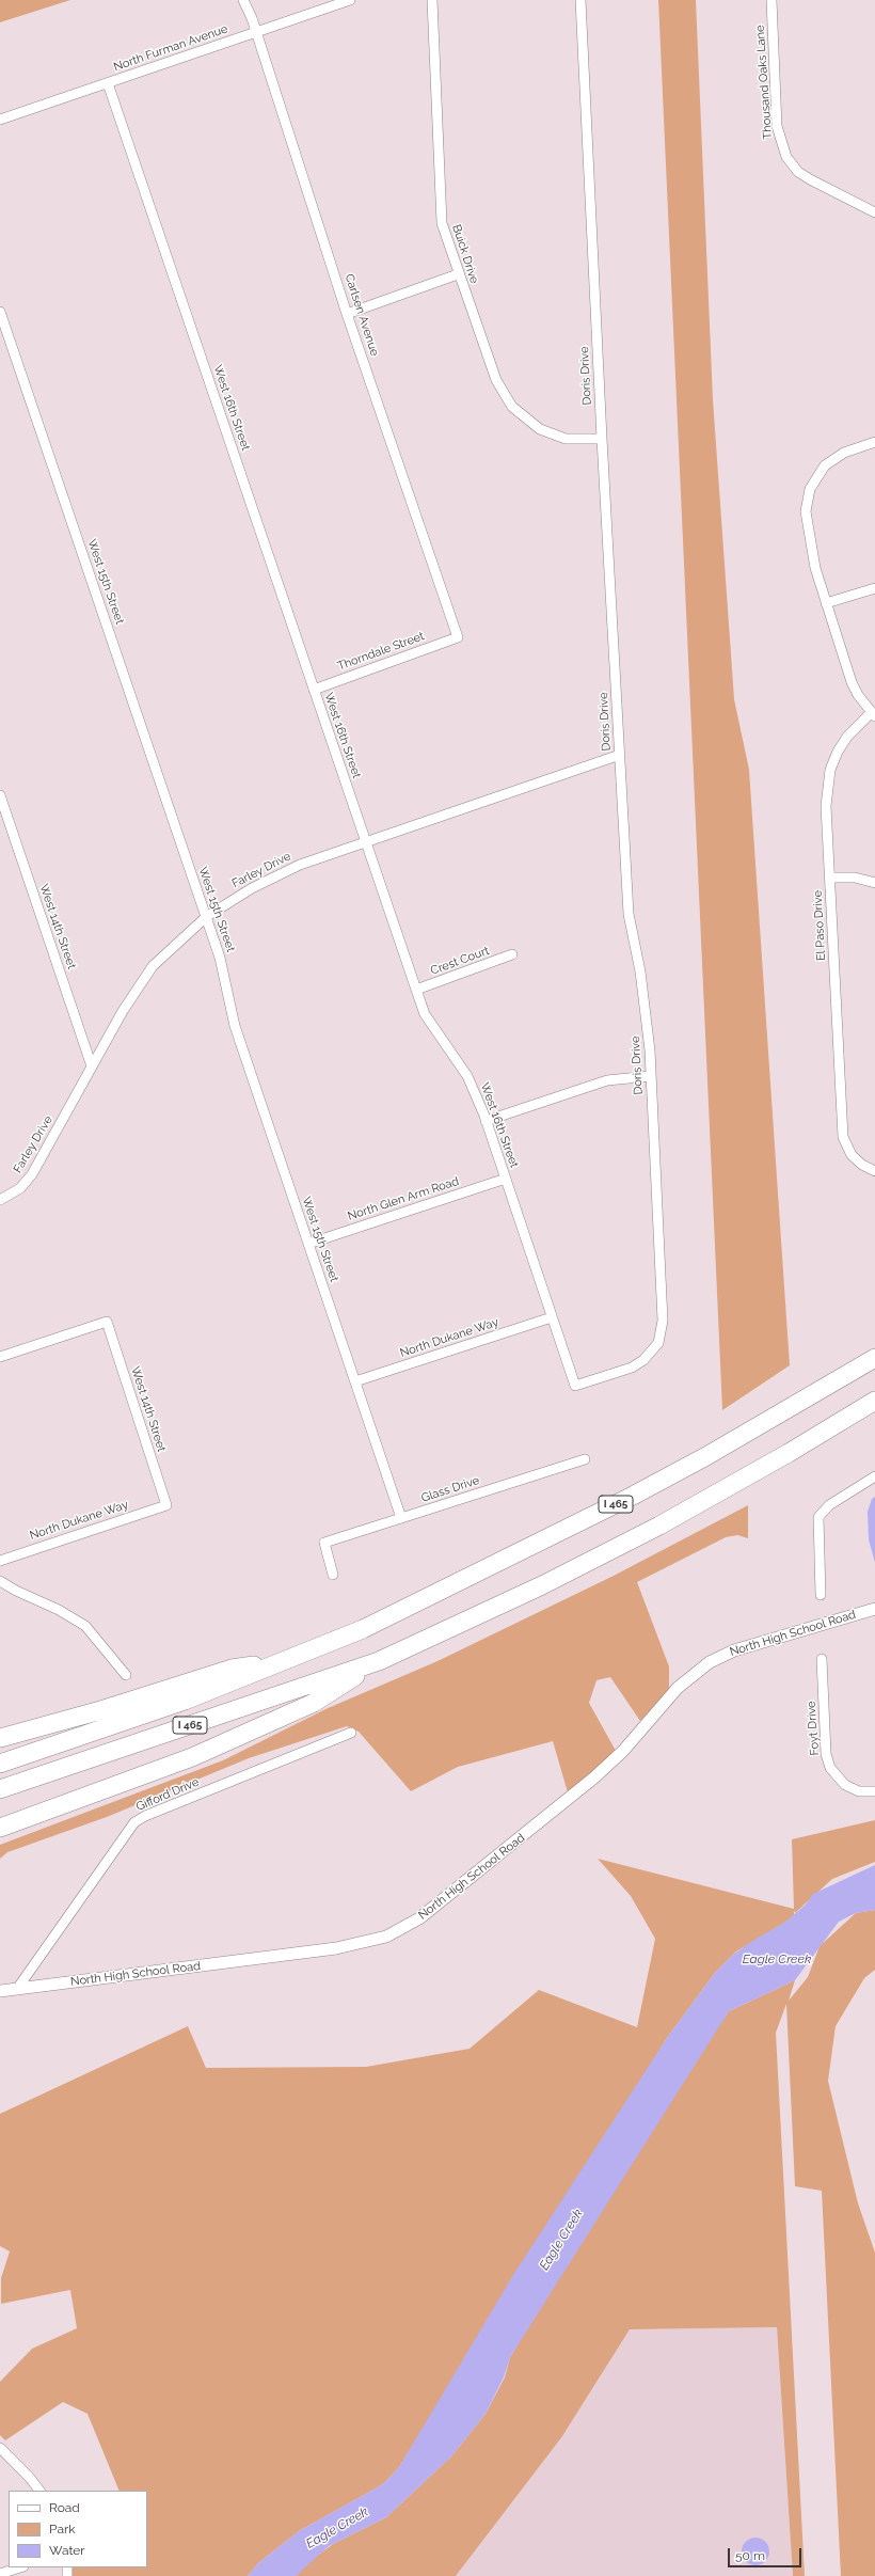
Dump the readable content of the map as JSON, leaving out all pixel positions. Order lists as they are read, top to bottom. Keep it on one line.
{"streets":{"highway":["I 465"],"street":["North Furman Avenue","Thousand Oaks Lane","Buick Drive","Carlsen Avenue","Doris Drive","West 16th Street","West 15th Street","Thorndale Street","Farley Drive","El Paso Drive","West 14th Street","Crest Court","North Glen Arm Road","North Dukane Way","Glass Drive","North High School Road","Foyt Drive","Gifford Drive"]},"crossings":[["North Furman Avenue","Carlsen Avenue"],["North Furman Avenue","West 16th Street"],["Buick Drive","Doris Drive"],["Carlsen Avenue","Thorndale Street"],["Doris Drive","West 16th Street"],["Doris Drive","Farley Drive"],["West 16th Street","Thorndale Street"],["West 16th Street","Farley Drive"],["West 16th Street","Crest Court"],["West 16th Street","North Glen Arm Road"],["West 16th Street","North Dukane Way"],["West 15th Street","Farley Drive"],["West 15th Street","North Glen Arm Road"],["West 15th Street","North Dukane Way"],["West 15th Street","Glass Drive"],["Farley Drive","West 14th Street"],["West 14th Street","North Dukane Way"],["North High School Road","Gifford Drive"]],"water":["Eagle Creek"],"legend":["Road","Park","Water"],"scale_bar":"50 m"}
